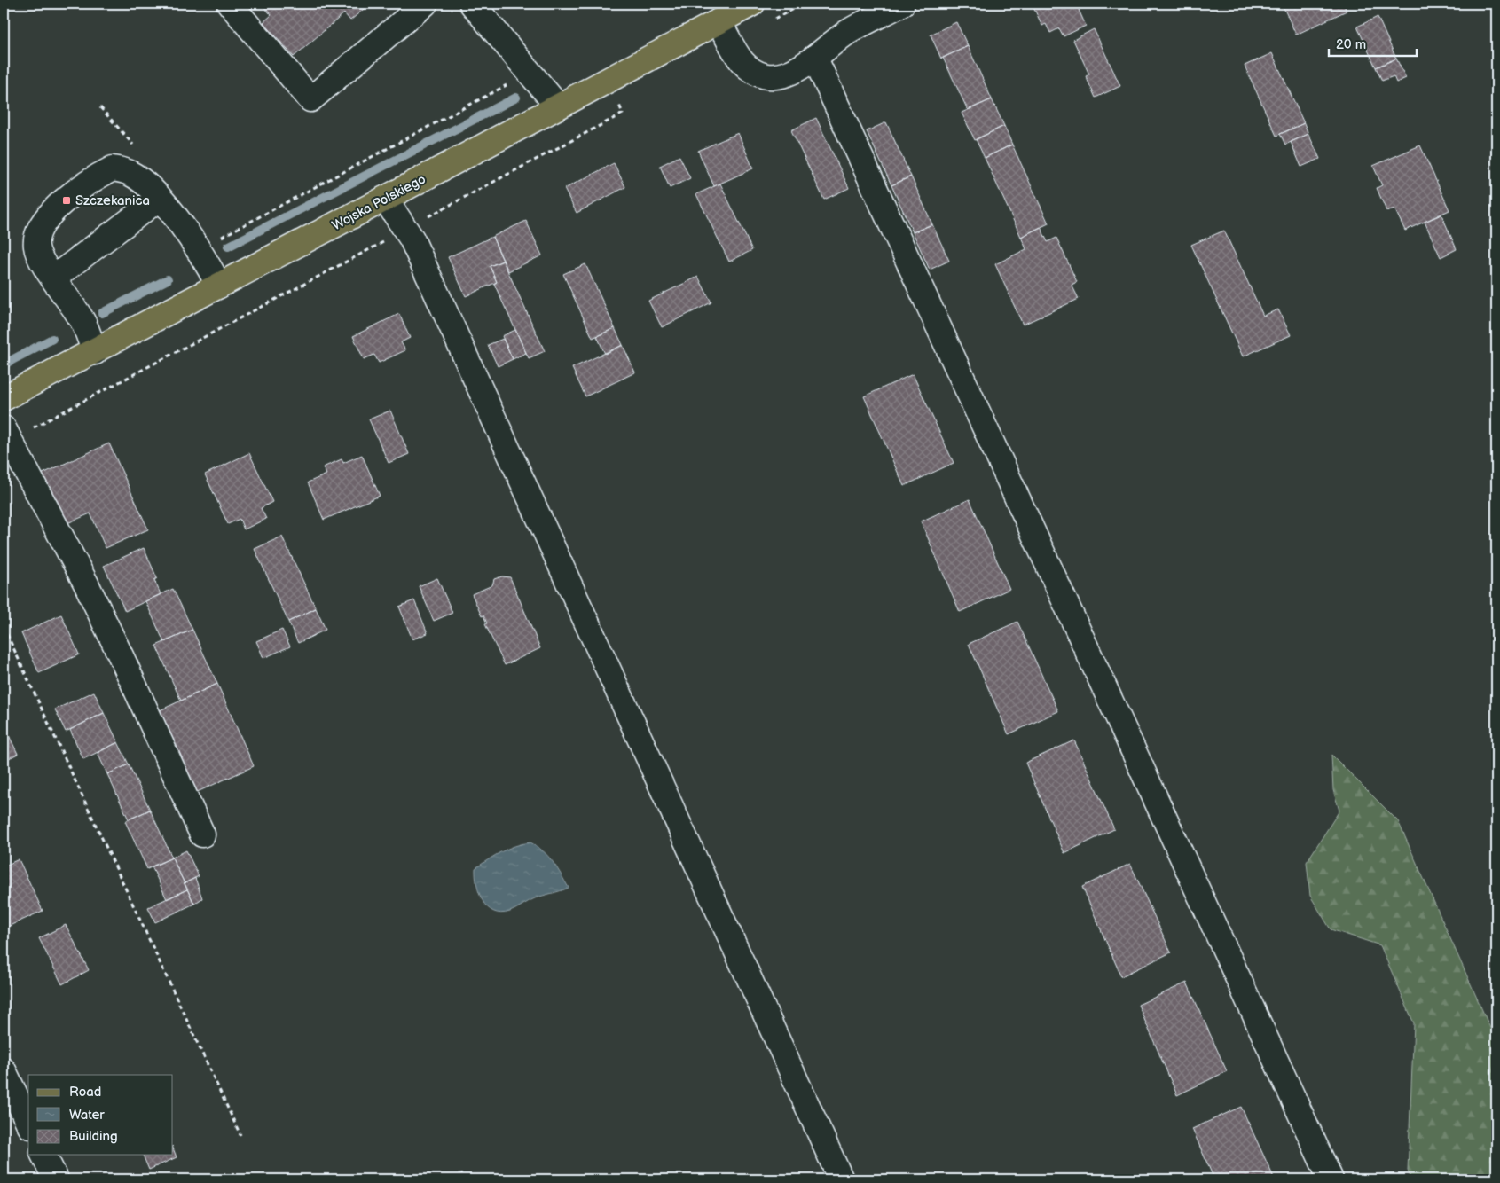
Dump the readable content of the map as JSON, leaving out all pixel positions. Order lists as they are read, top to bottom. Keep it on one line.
{"streets":{"main road":["Wojska Polskiego"]},"places":{"transit":["Szczekanica"]},"legend":["Road","Water","Building"],"scale_bar":"20 m"}
